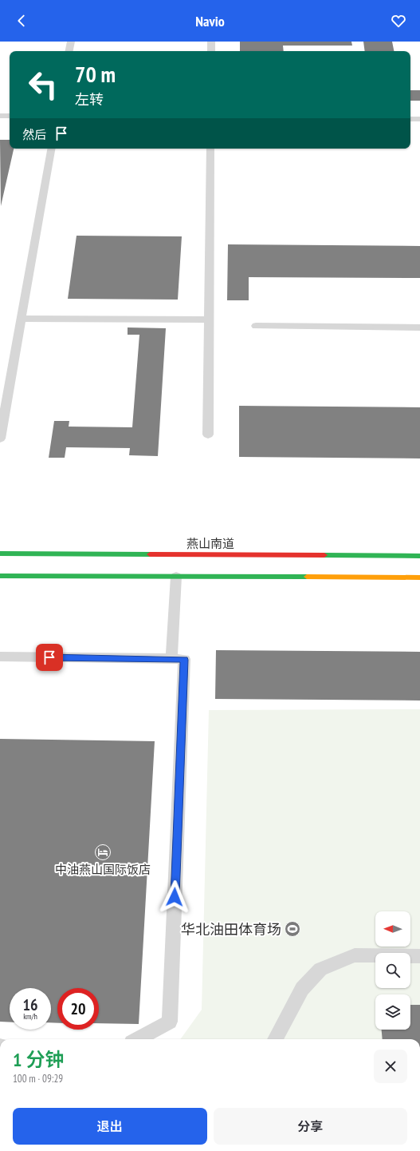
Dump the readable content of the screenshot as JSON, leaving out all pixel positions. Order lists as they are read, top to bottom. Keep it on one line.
{"streets":{"main road":["燕山南道"]},"places":{"hotel":["中油燕山国际饭店"],"sports":["华北油田体育场"]},"north":"left","page":{"header":"Navio","turn":["70 m","左转"],"then":"然后","speed":"16 km/h","limit":"20","heading":["1 分钟","100 m · 09:29"],"buttons":["退出","分享"]}}
